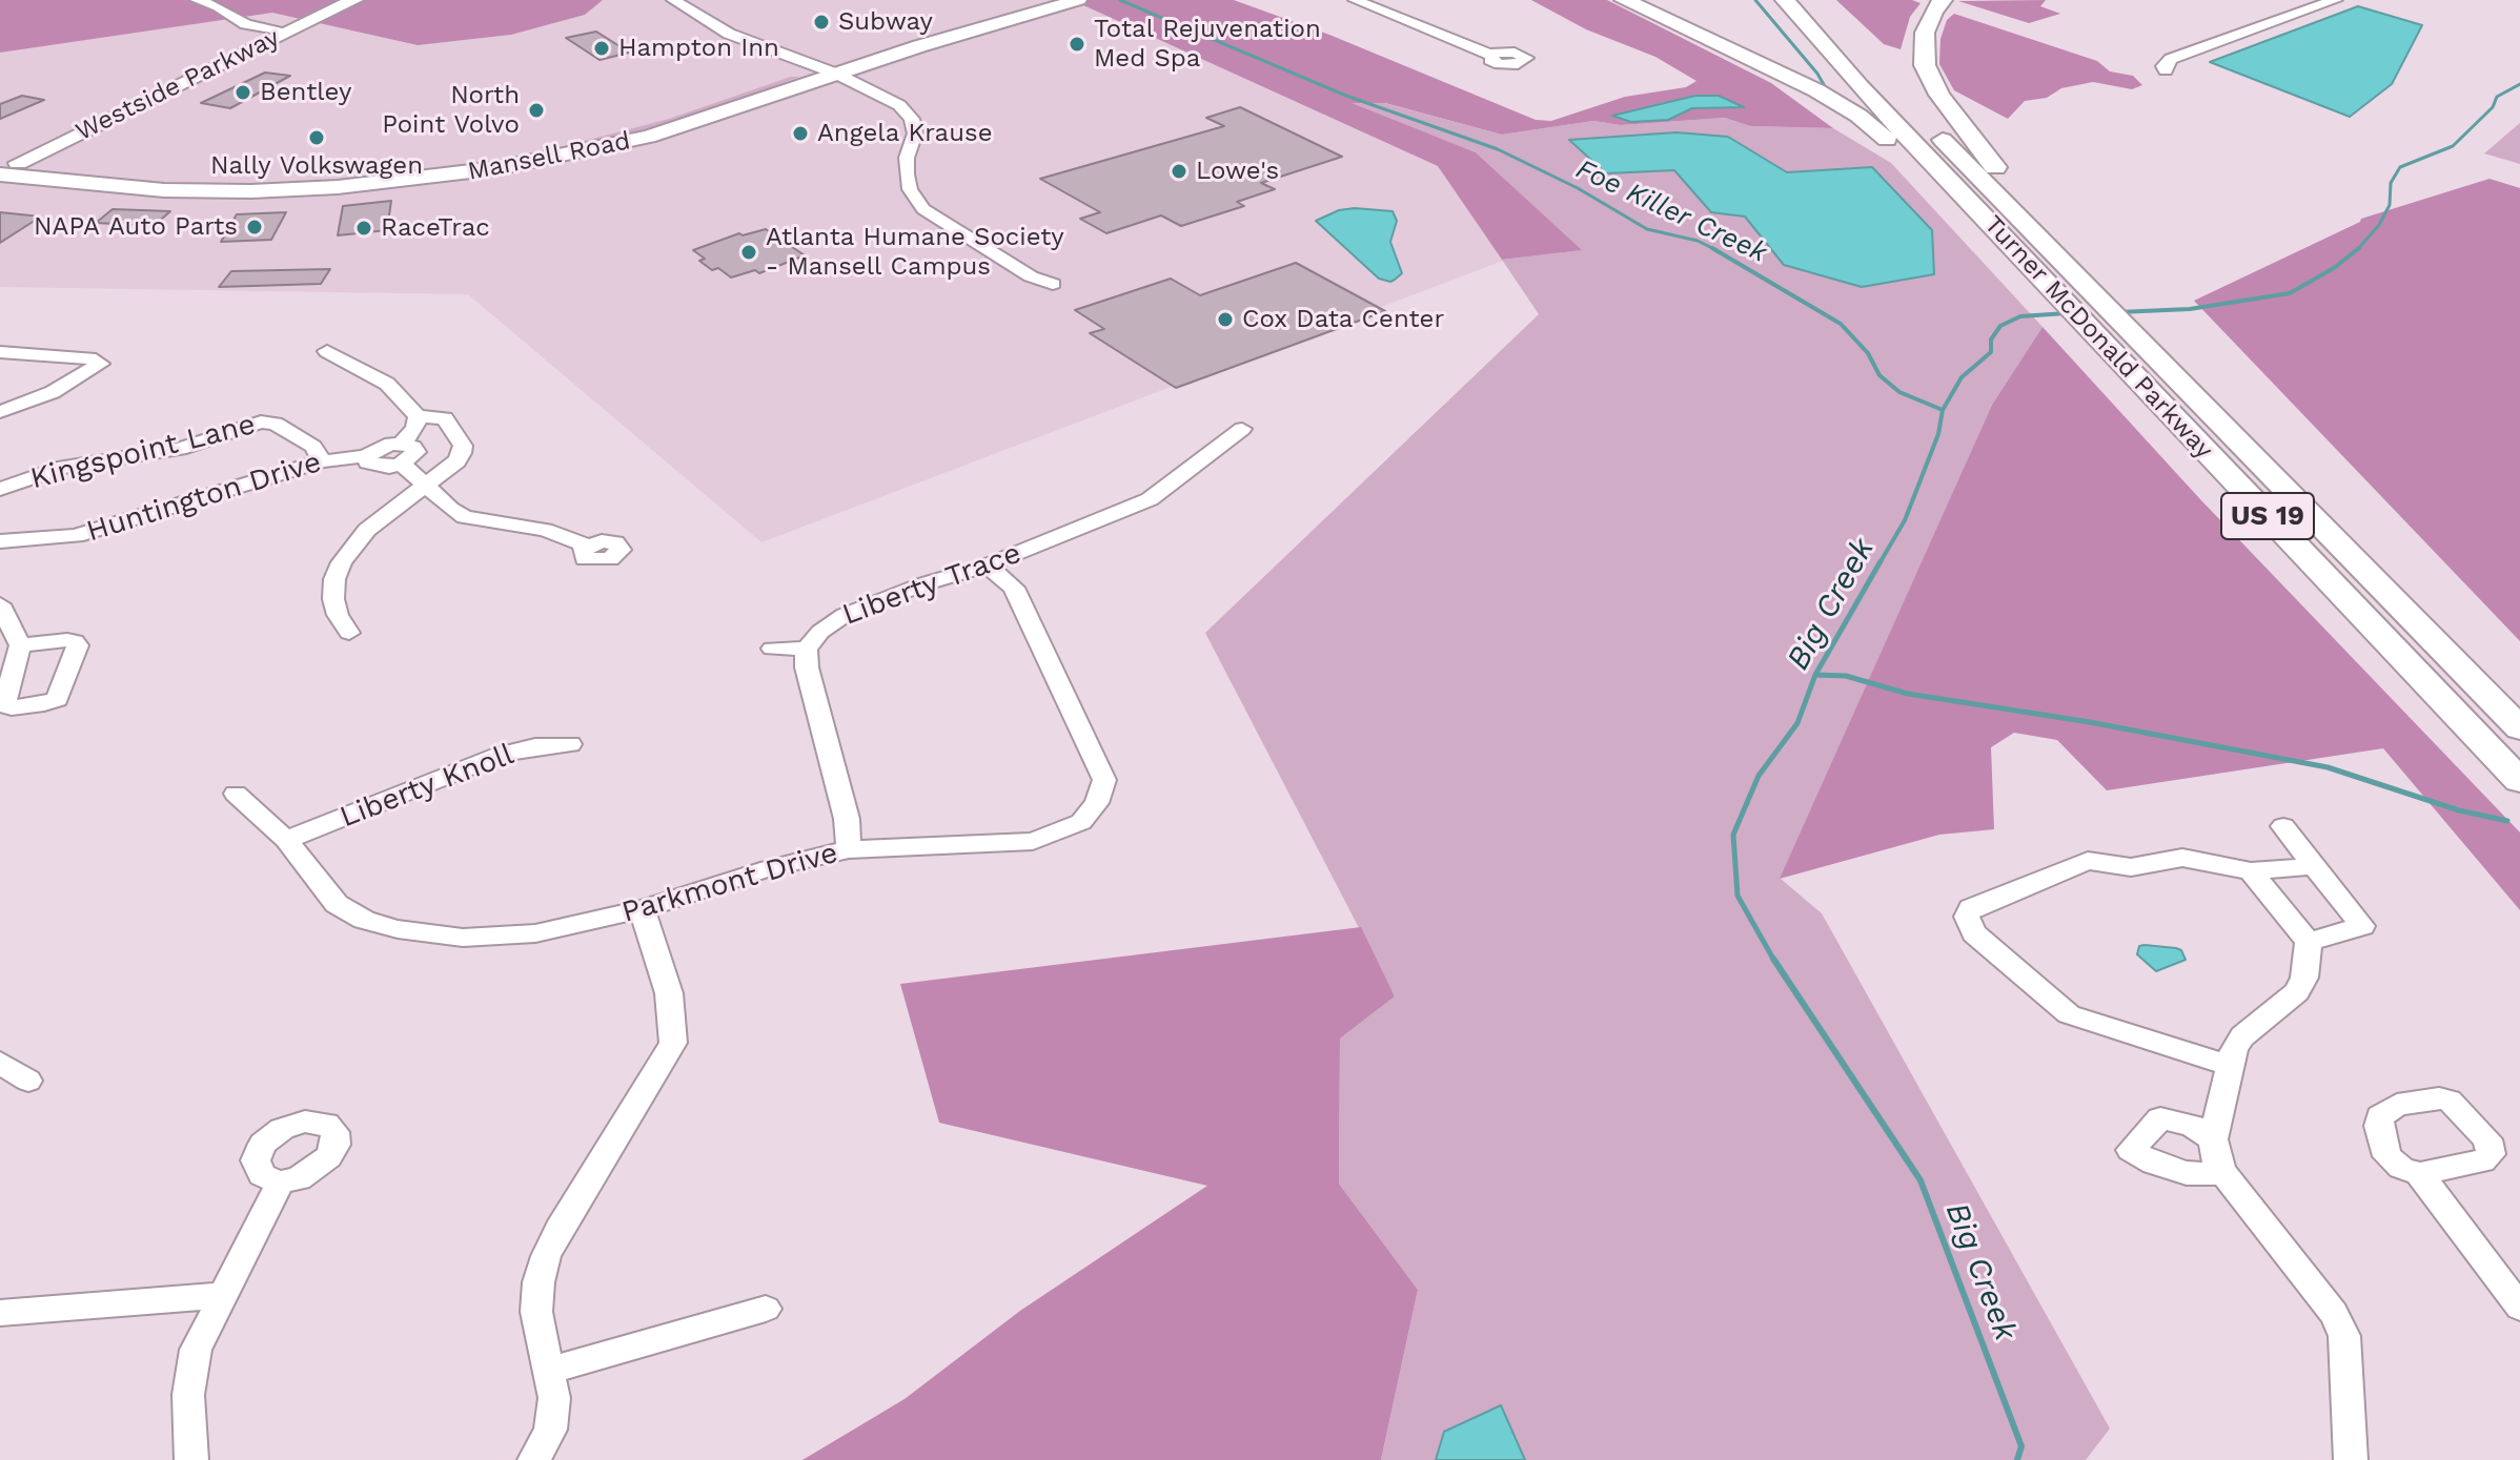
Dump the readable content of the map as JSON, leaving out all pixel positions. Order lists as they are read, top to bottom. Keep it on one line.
{"streets":{"highway":["Turner McDonald Parkway","US 19"],"main road":["Westside Parkway","Mansell Road"],"street":["Kingspoint Lane","Huntington Drive","Liberty Trace","Liberty Knoll","Parkmont Drive"]},"crossings":[["Westside Parkway","Mansell Road"],["Kingspoint Lane","Huntington Drive"],["Liberty Trace","Parkmont Drive"],["Liberty Knoll","Parkmont Drive"]],"water":["Foe Killer Creek","Big Creek"],"places":["Subway","Total Rejuvenation Med Spa","Hampton Inn","Bentley","North Point Volvo","Angela Krause","Nally Volkswagen","Lowe's","NAPA Auto Parts","RaceTrac","Atlanta Humane Society - Mansell Campus","Cox Data Center"]}
